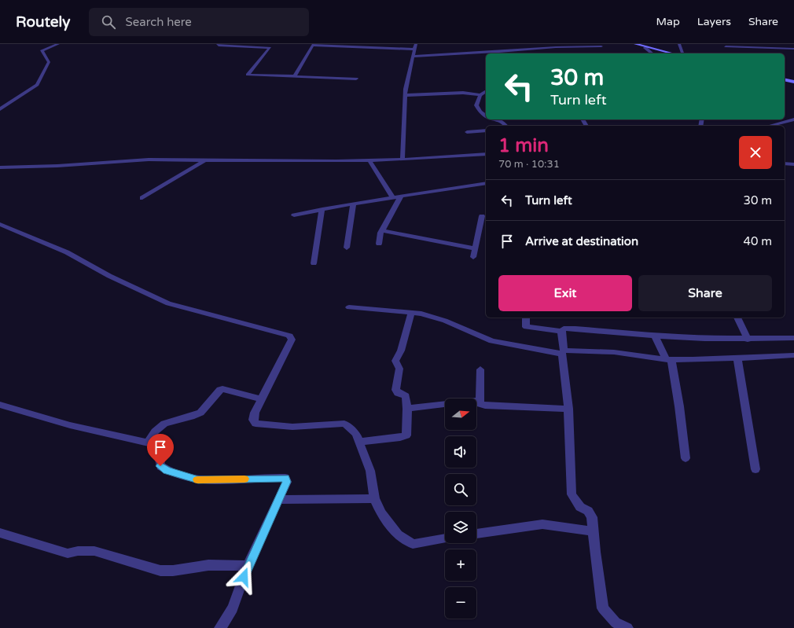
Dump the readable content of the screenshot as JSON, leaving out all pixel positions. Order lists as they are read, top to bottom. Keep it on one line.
{"north":"right","page":{"header":"Routely","search":"Search here","nav":["Map","Layers","Share"],"turn":["30 m","Turn left"],"heading":["1 min","70 m · 10:31"],"list":[{"name":"Turn left","value":"30 m"},{"name":"Arrive at destination","value":"40 m"}],"buttons":["Exit","Share"],"map_buttons":["+","−"]}}
